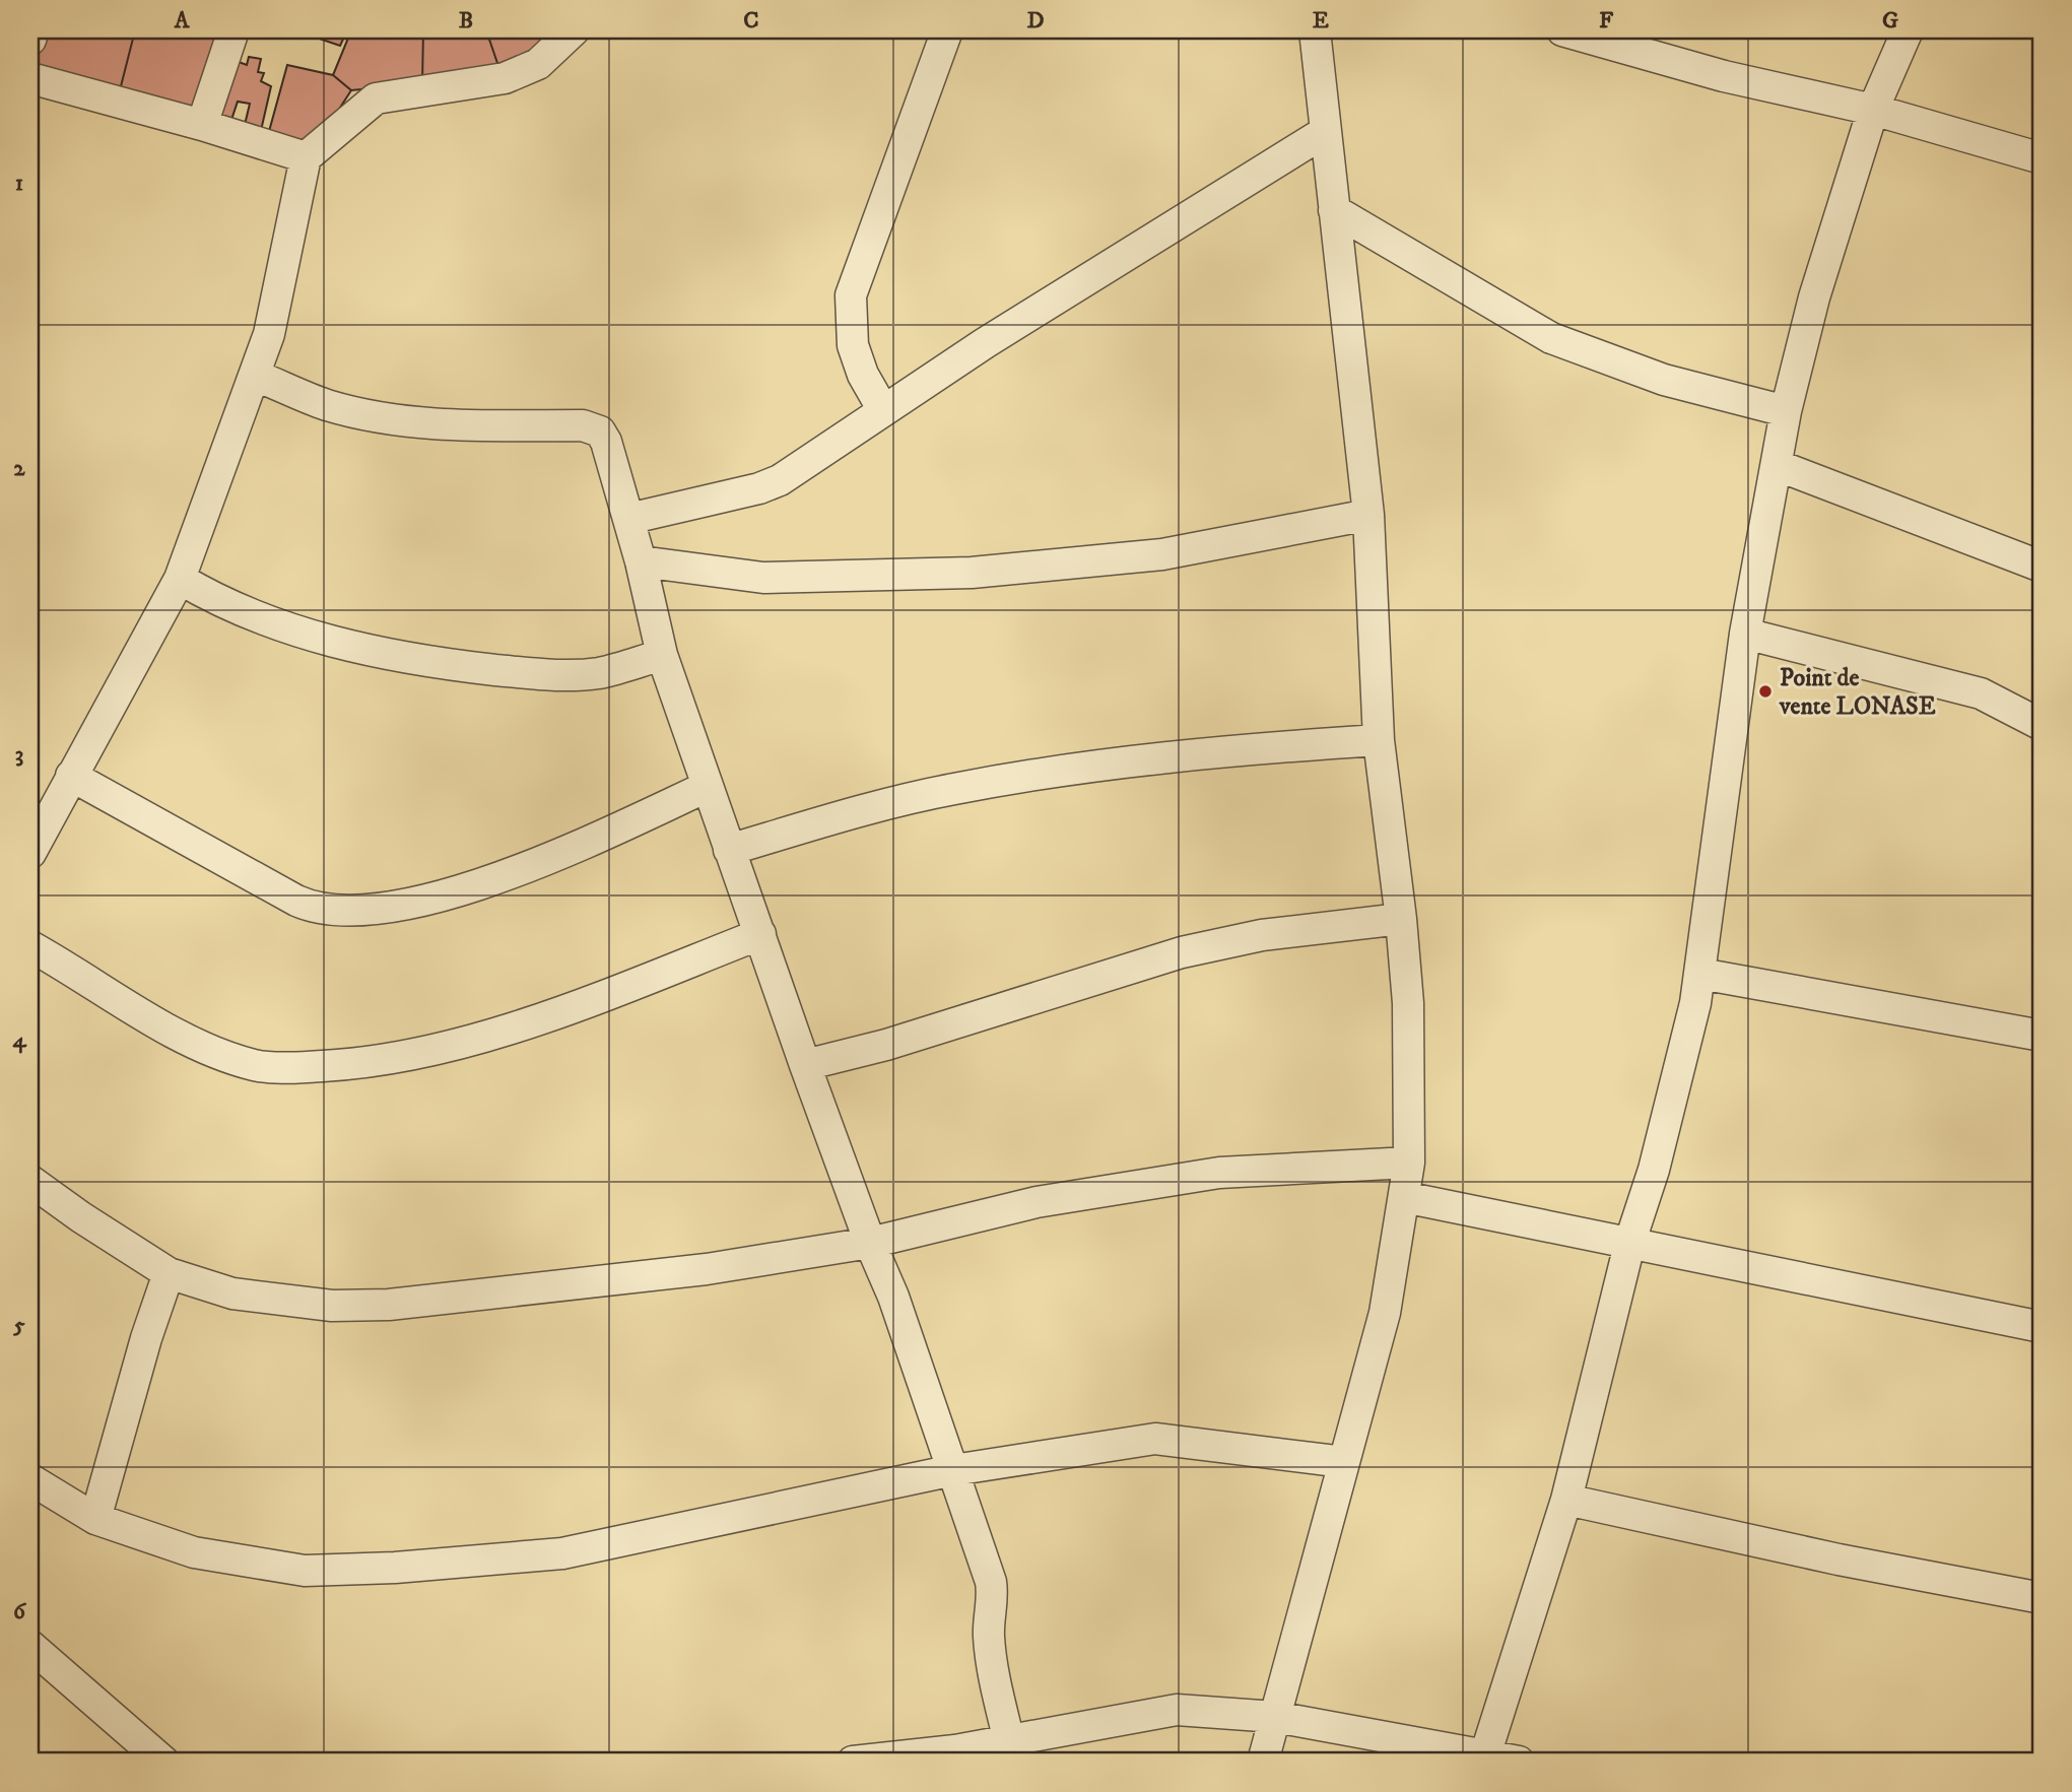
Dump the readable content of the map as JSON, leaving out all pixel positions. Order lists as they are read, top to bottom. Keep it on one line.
{"places":["Point de vente LONASE"],"grid":{"columns":["A","B","C","D","E","F","G"],"rows":["1","2","3","4","5","6"]}}
